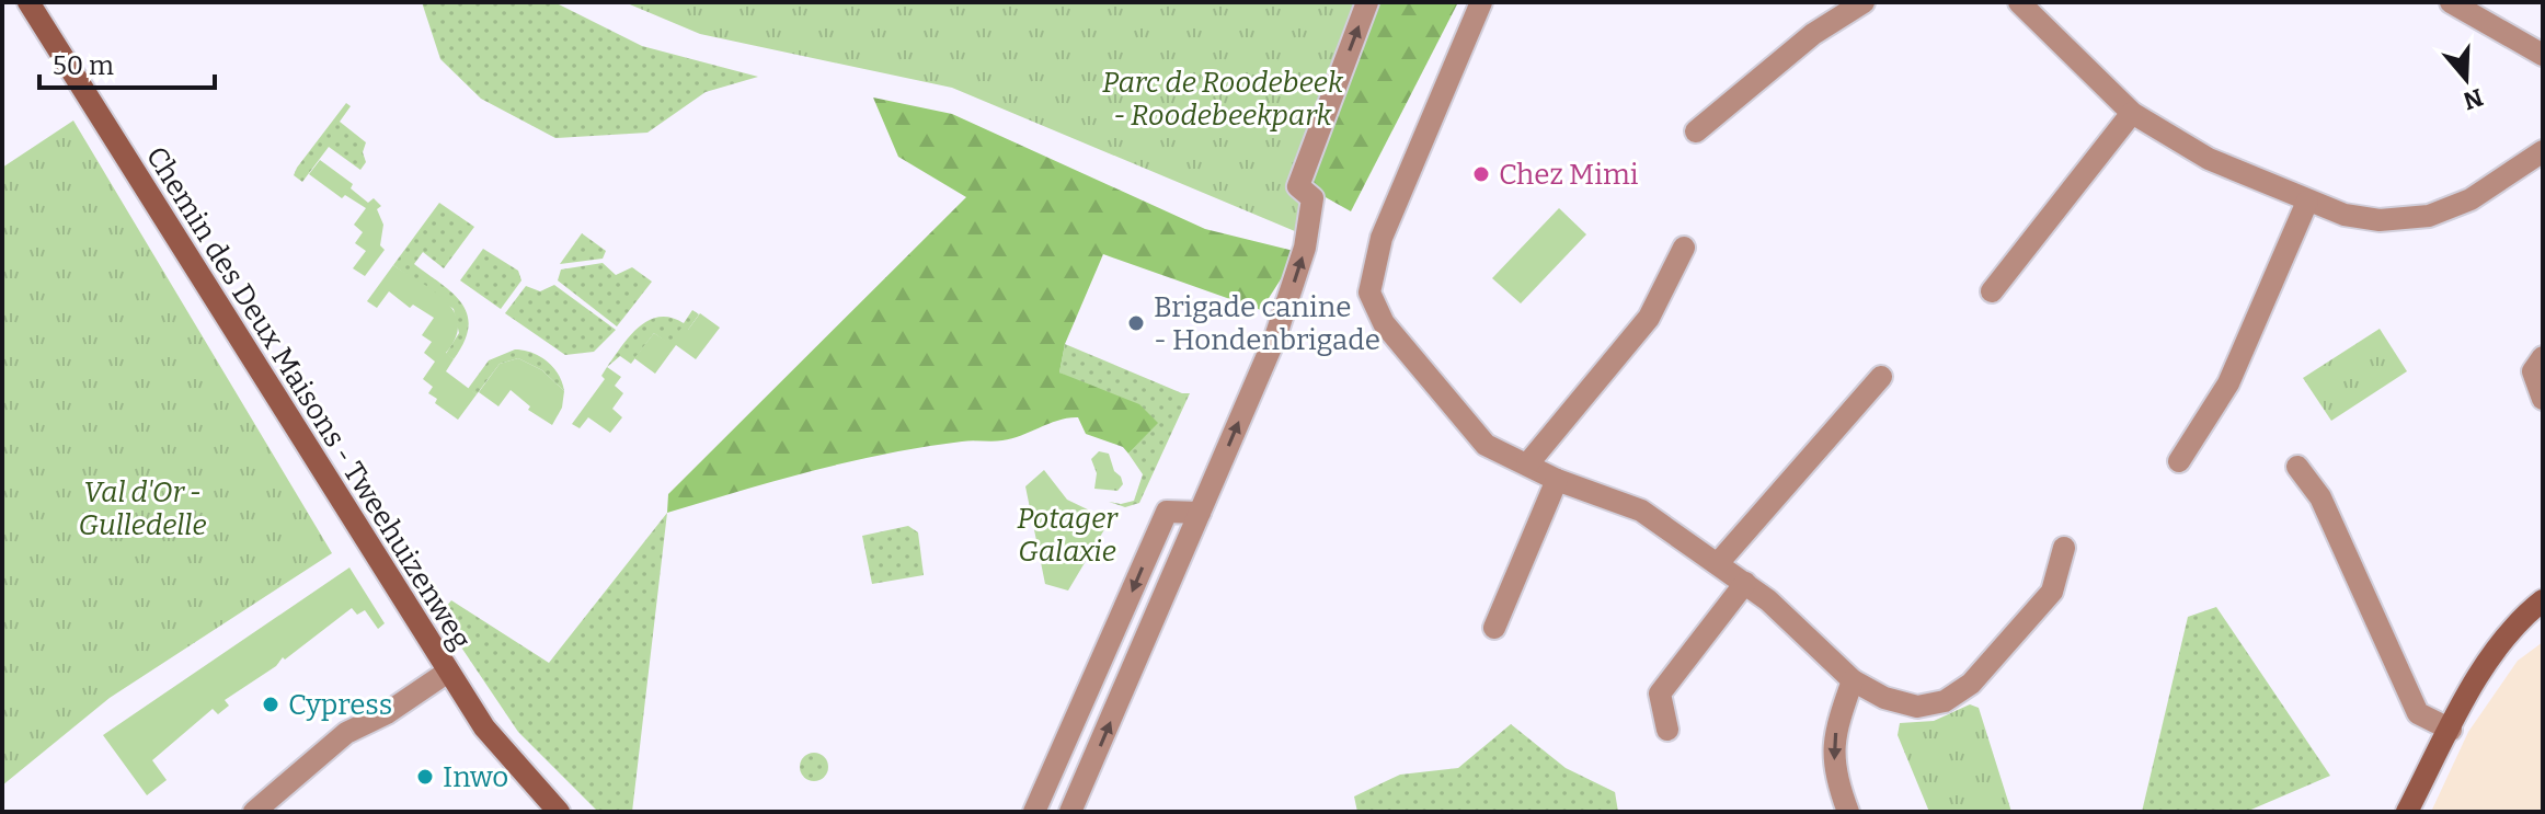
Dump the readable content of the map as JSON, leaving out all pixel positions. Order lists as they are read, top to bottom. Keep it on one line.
{"streets":{"street":["Chemin des Deux Maisons - Tweehuizenweg"]},"parks":["Parc de Roodebeek - Roodebeekpark","Val d'Or - Gulledelle","Potager Galaxie"],"places":["Chez Mimi","Brigade canine - Hondenbrigade","Cypress","Inwo"],"scale_bar":"50 m","north":"bottom"}
